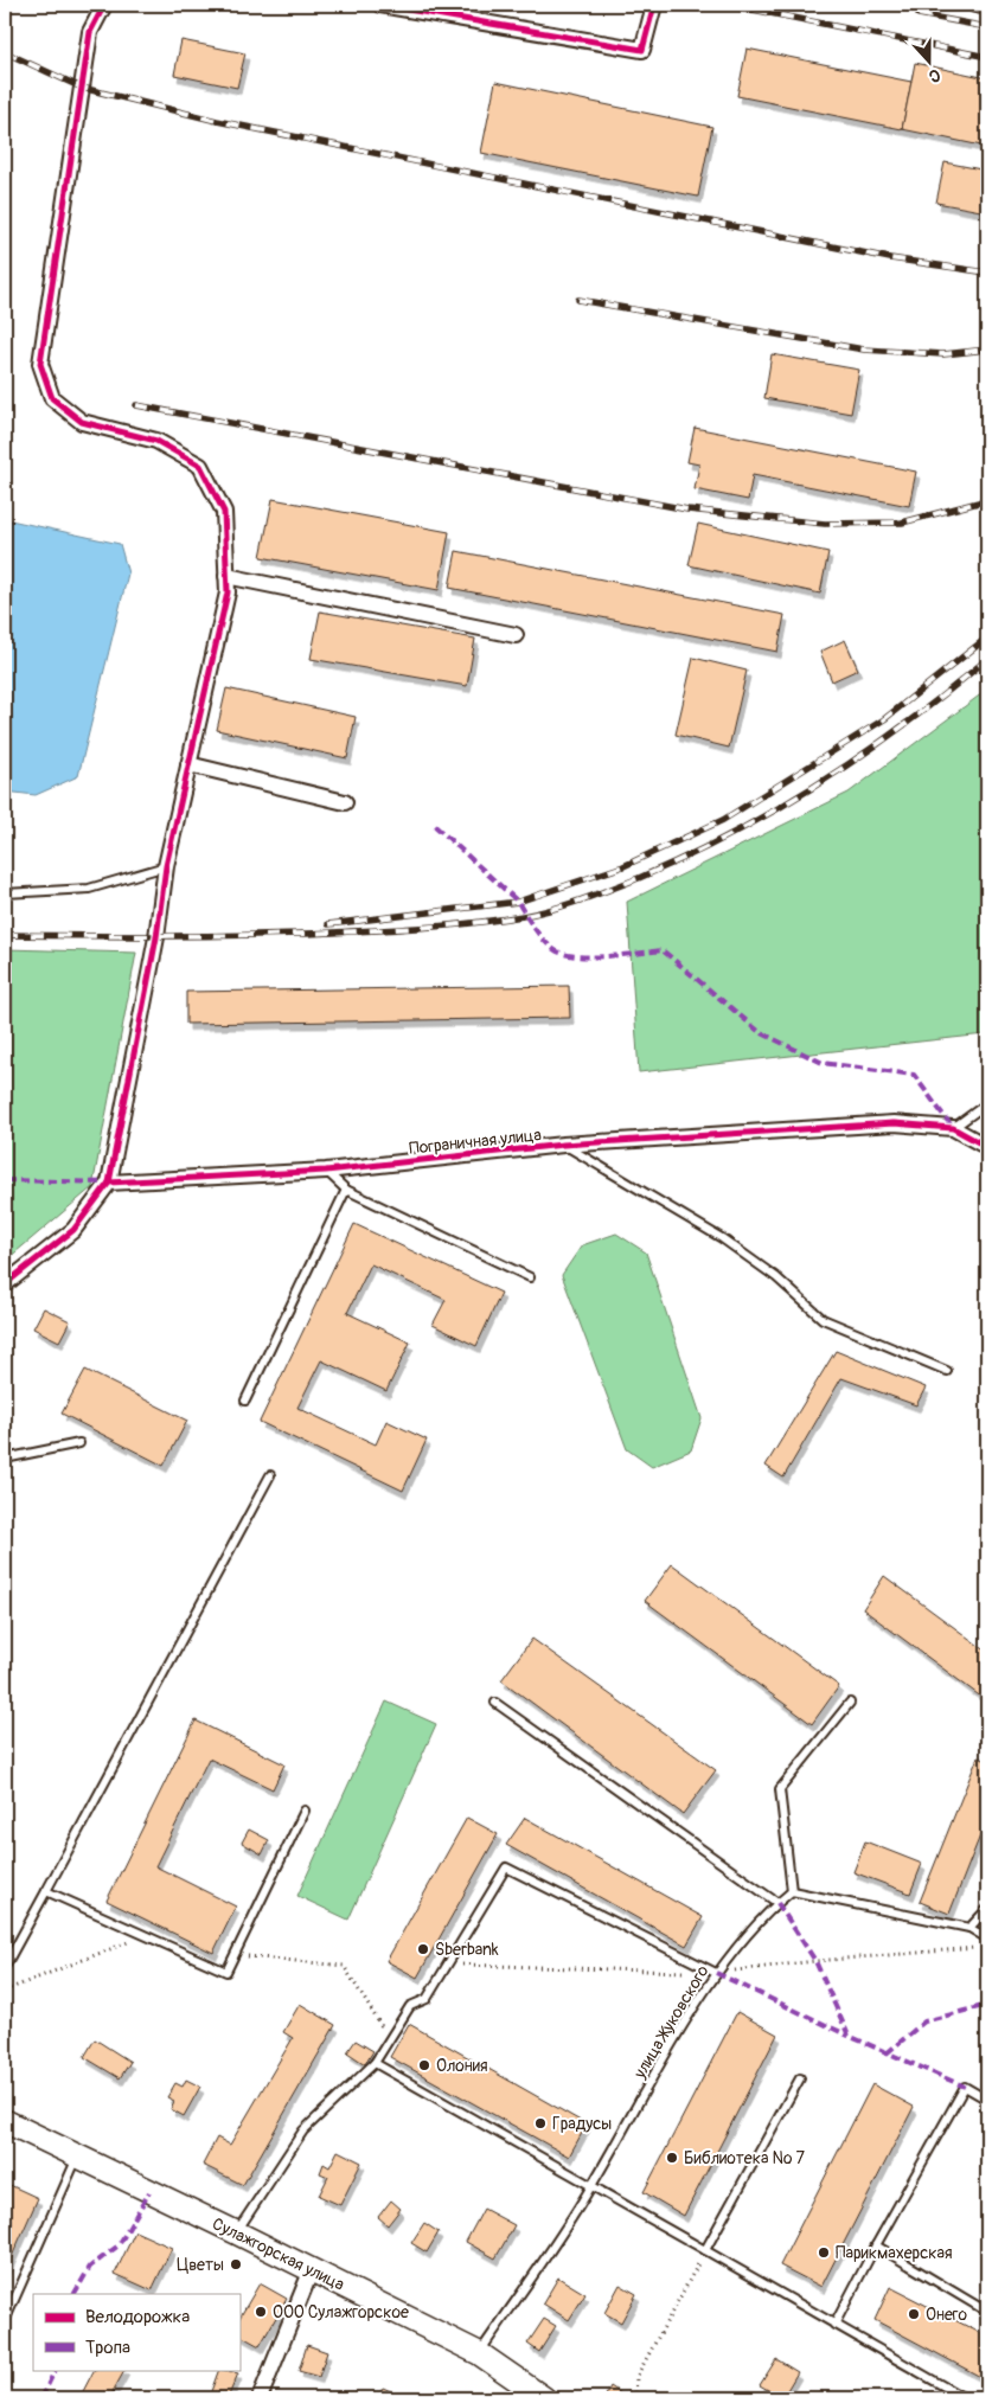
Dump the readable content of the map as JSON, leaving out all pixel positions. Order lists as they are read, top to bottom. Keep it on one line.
{"streets":{"main road":["Сулажгорская улица"],"street":["Пограничная улица"],"lane":["улица Жуковского"]},"crossings":[["улица Жуковского","Сулажгорская улица"]],"places":["Sberbank","Олония","Градусы","Библиотека № 7","Парикмахерская","Цветы","ООО Сулажгорское","Онего"],"legend":["Велодорожка","Тропа"],"north":"bottom"}
